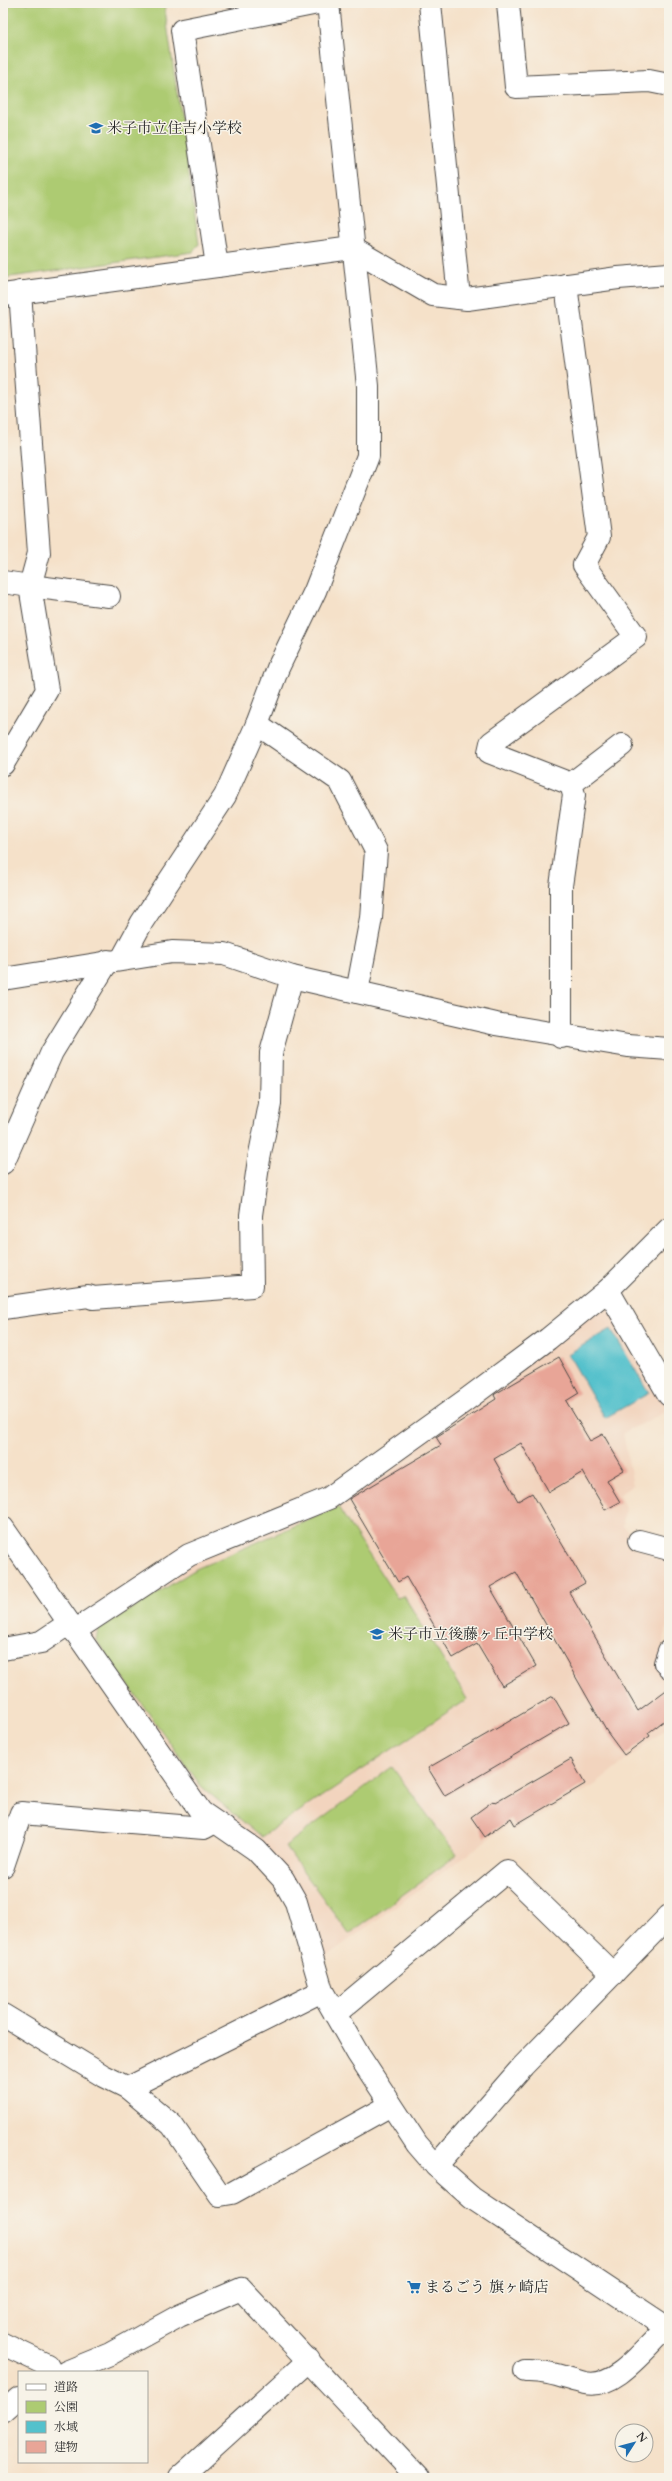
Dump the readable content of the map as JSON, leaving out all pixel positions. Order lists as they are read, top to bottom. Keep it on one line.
{"places":{"school or university":["米子市立住吉小学校","米子市立後藤ヶ丘中学校"],"supermarket":["まるごう 旗ヶ崎店"]},"legend":["道路","公園","水域","建物"],"north":"top right"}
